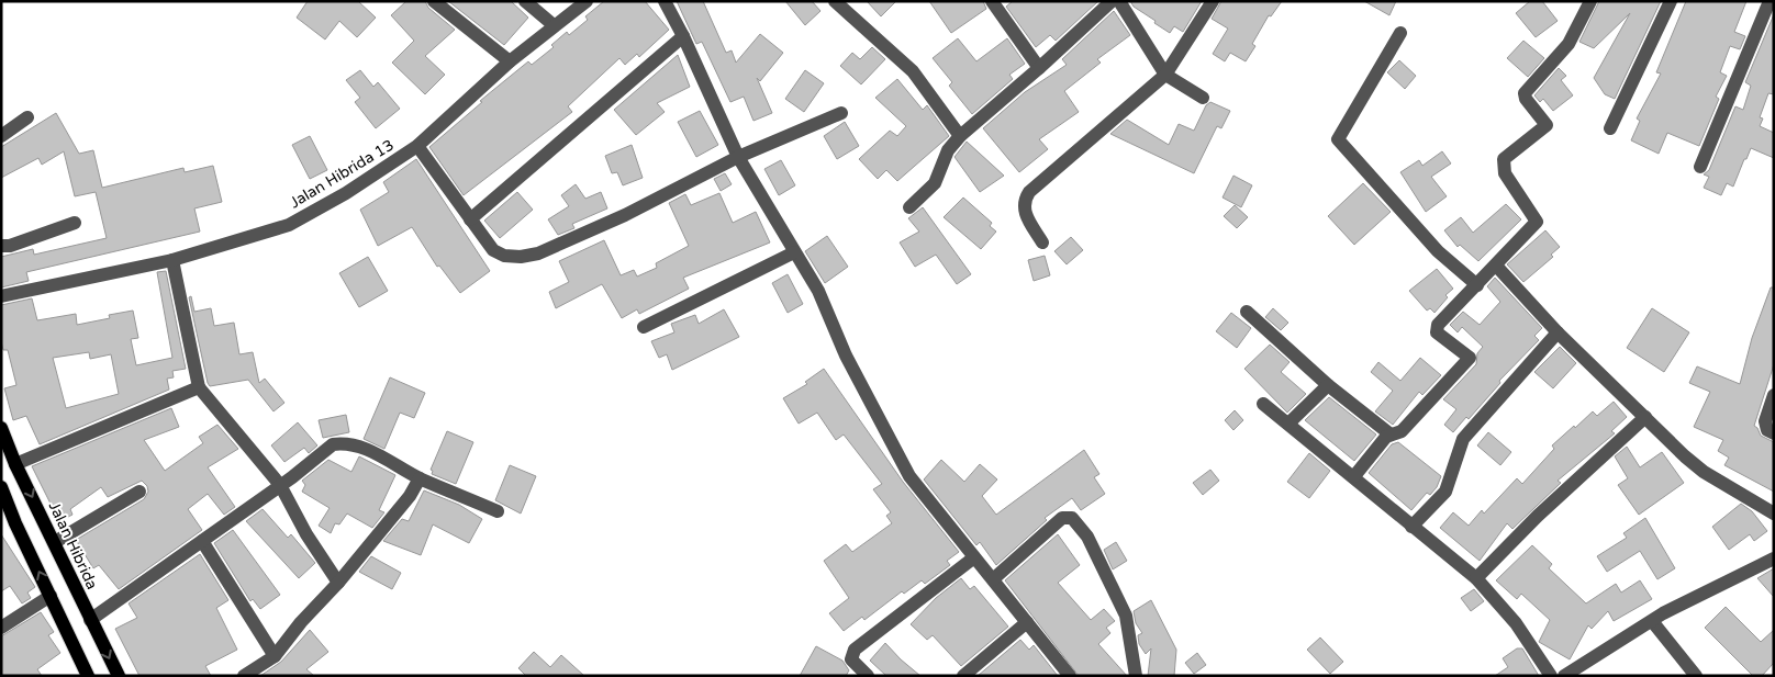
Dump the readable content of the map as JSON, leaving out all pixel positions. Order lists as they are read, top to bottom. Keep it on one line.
{"streets":{"main road":["Jalan Hibrida"],"street":["Jalan Hibrida 13"]}}
